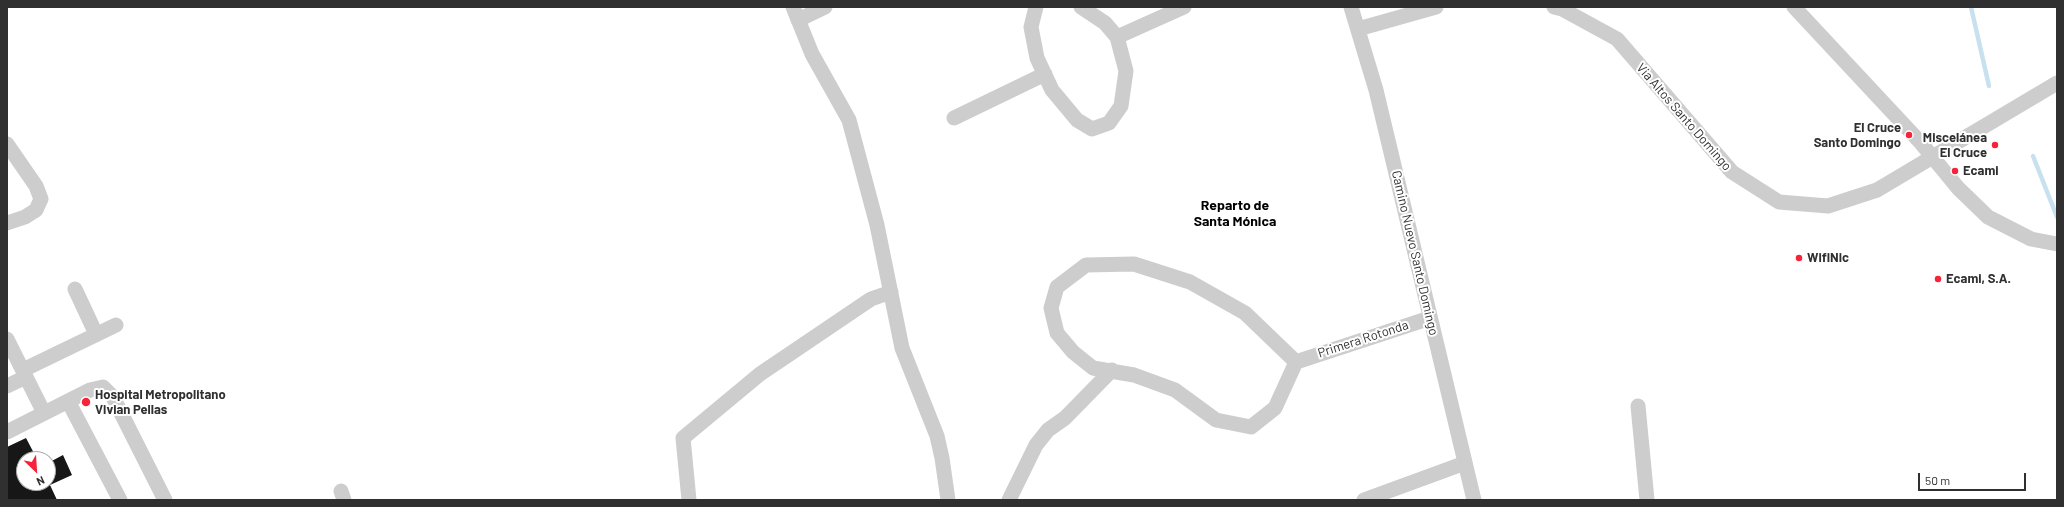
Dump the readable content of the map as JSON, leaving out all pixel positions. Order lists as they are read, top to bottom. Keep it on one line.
{"streets":{"street":["Via Altos Santo Domingo","Camino Nuevo Santo Domingo","Primera Rotonda"]},"crossings":[["Camino Nuevo Santo Domingo","Primera Rotonda"]],"districts":["Reparto de Santa Mónica"],"places":["El Cruce Santo Domingo","Miscelánea El Cruce","Ecami","WifiNic","Ecami, S.A.","Hospital Metropolitano Vivian Pellas"],"scale_bar":"50 m","north":"bottom right"}
